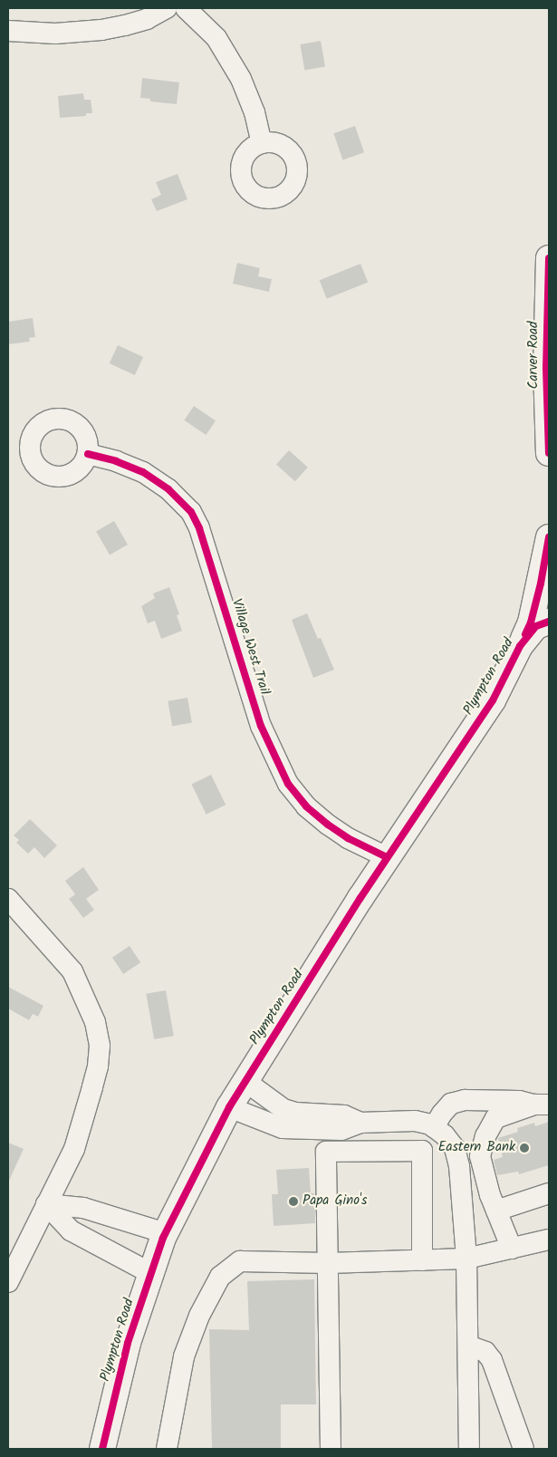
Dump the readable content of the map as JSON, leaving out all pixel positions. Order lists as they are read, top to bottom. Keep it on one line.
{"streets":{"main road":["Carver Road","Plympton Road"],"street":["Village West Trail"]},"crossings":[["Village West Trail","Plympton Road"]],"places":["Eastern Bank","Papa Gino's"]}
